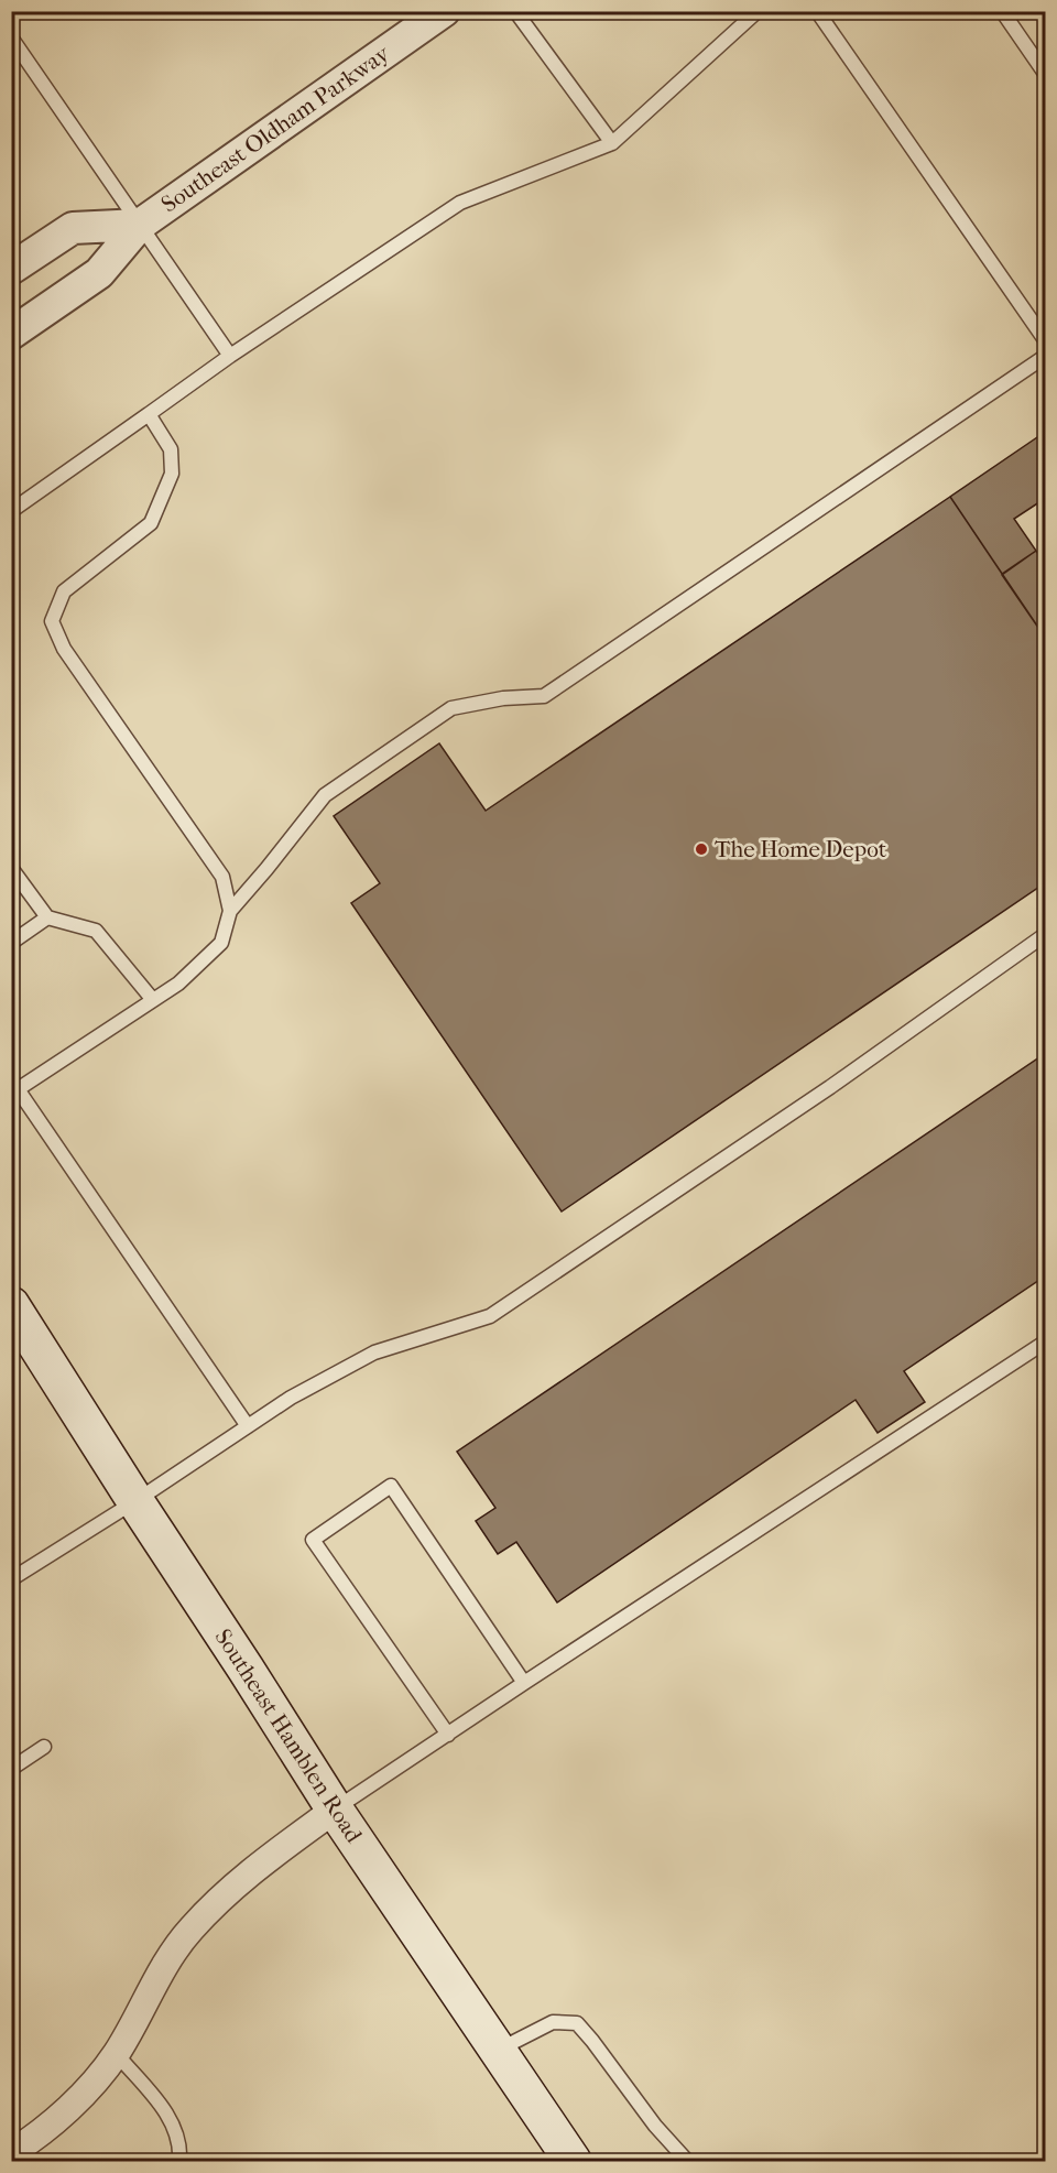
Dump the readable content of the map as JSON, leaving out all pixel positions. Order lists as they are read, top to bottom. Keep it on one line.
{"streets":{"main road":["Southeast Hamblen Road"],"street":["Southeast Oldham Parkway"]},"places":["The Home Depot"]}
